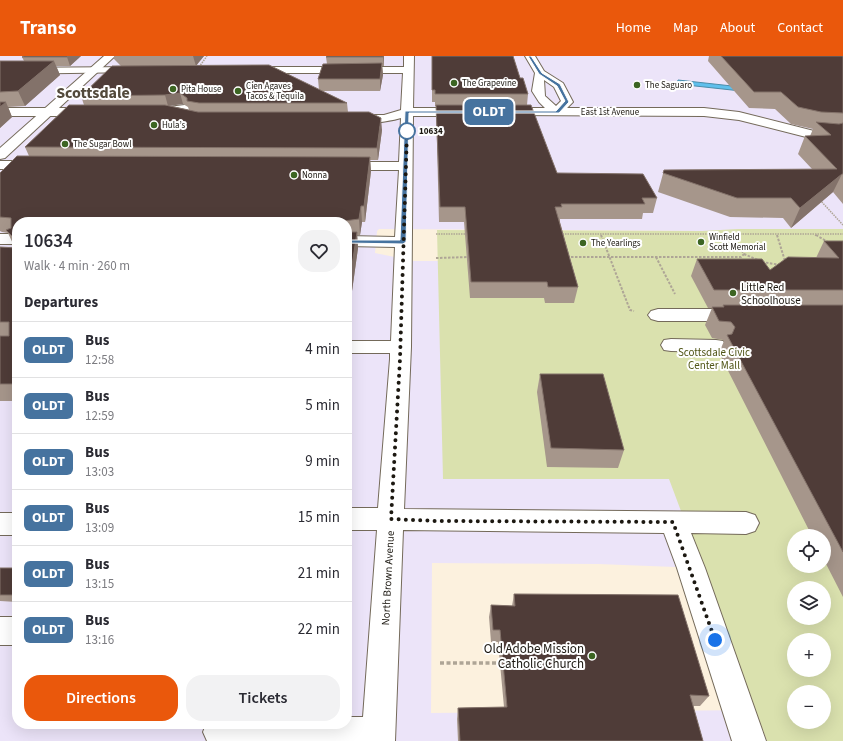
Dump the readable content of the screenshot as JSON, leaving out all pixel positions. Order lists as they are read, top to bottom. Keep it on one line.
{"streets":{"street":["East 1st Avenue","North Brown Avenue"]},"districts":["Scottsdale"],"parks":["Scottsdale Civic Center Mall"],"places":["The Grapevine","The Saguaro","Pita House","Cien Agaves Tacos & Tequila","Hula’s","10634","The Sugar Bowl","Nonna","Winfield Scott Memorial","The Yearlings","Little Red Schoolhouse","Old Adobe Mission Catholic Church"],"lines":["bus line OLDT"],"page":{"header":"Transo","nav":["Home","Map","About","Contact"],"on_map":"OLDT","heading":[["10634","Walk · 4 min · 260 m"],"Departures"],"list":[{"mark":"OLDT","name":"Bus","note":"12:58","value":"4 min"},{"mark":"OLDT","name":"Bus","note":"12:59","value":"5 min"},{"mark":"OLDT","name":"Bus","note":"13:03","value":"9 min"},{"mark":"OLDT","name":"Bus","note":"13:09","value":"15 min"},{"mark":"OLDT","name":"Bus","note":"13:15","value":"21 min"},{"mark":"OLDT","name":"Bus","note":"13:16","value":"22 min"}],"map_buttons":["+","−"],"buttons":["Directions","Tickets"]}}
